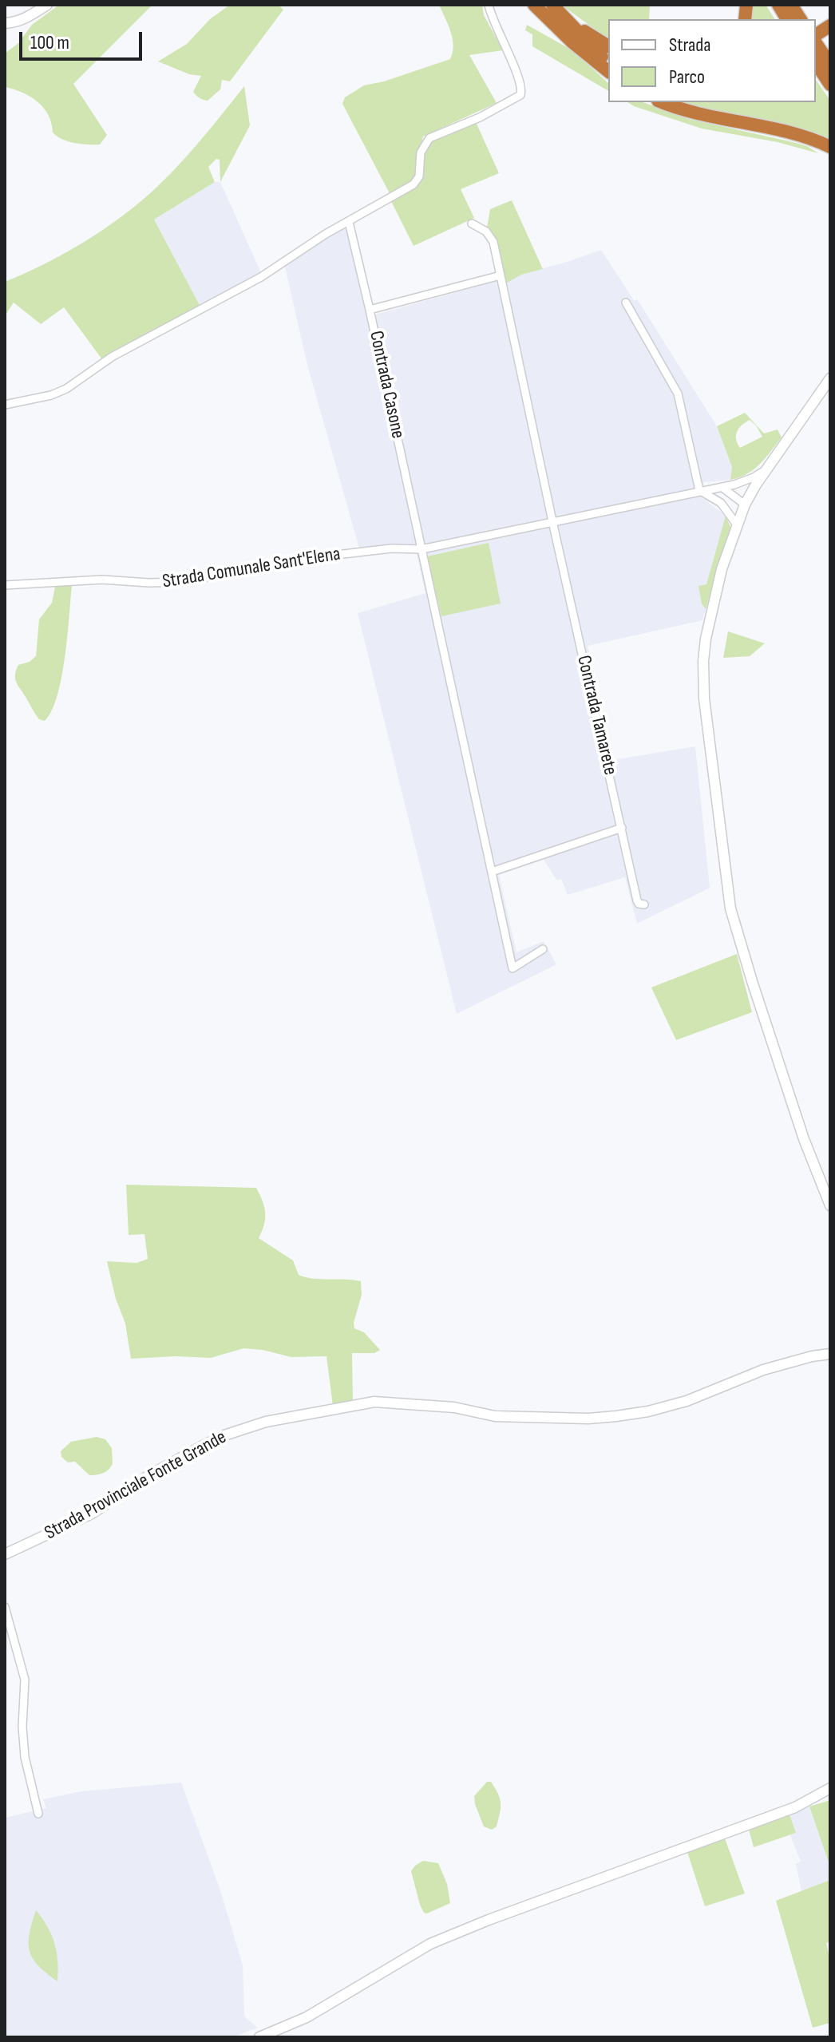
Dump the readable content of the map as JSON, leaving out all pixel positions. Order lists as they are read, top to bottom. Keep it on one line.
{"streets":{"main road":["Strada Provinciale Fonte Grande"],"street":["Contrada Casone","Strada Comunale Sant'Elena","Contrada Tamarete"]},"crossings":[["Contrada Casone","Strada Comunale Sant'Elena"],["Strada Comunale Sant'Elena","Contrada Tamarete"]],"legend":["Strada","Parco"],"scale_bar":"100 m"}
